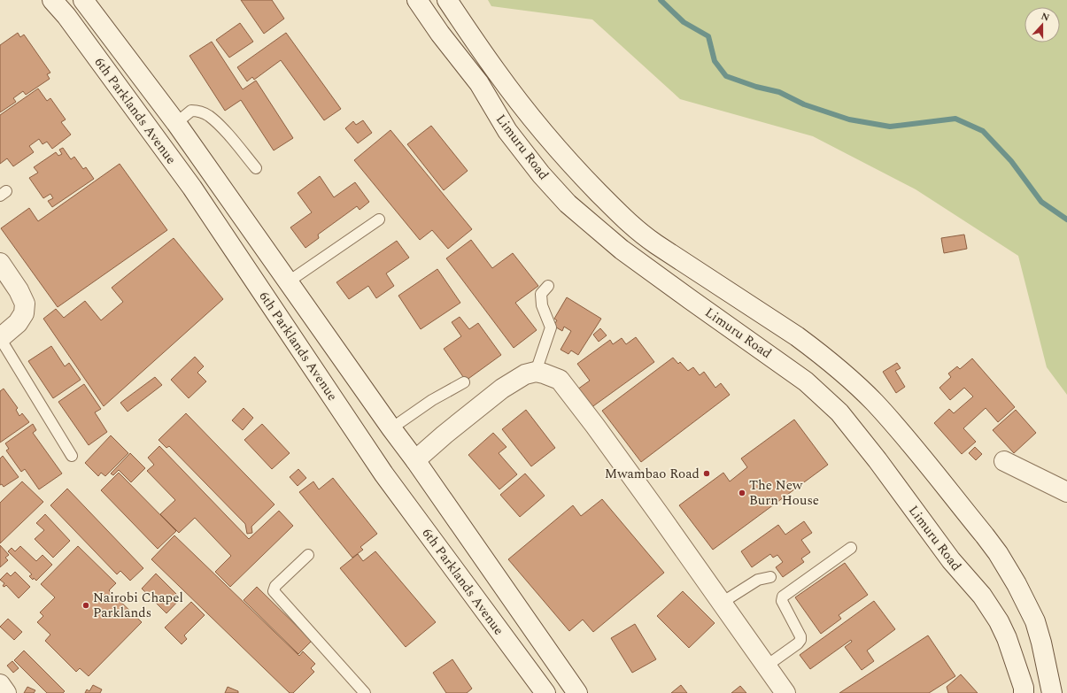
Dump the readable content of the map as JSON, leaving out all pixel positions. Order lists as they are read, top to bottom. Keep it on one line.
{"streets":{"street":["6th Parklands Avenue","Limuru Road"]},"places":["Mwambao Road","The New Burn House","Nairobi Chapel Parklands"],"north":"top"}
